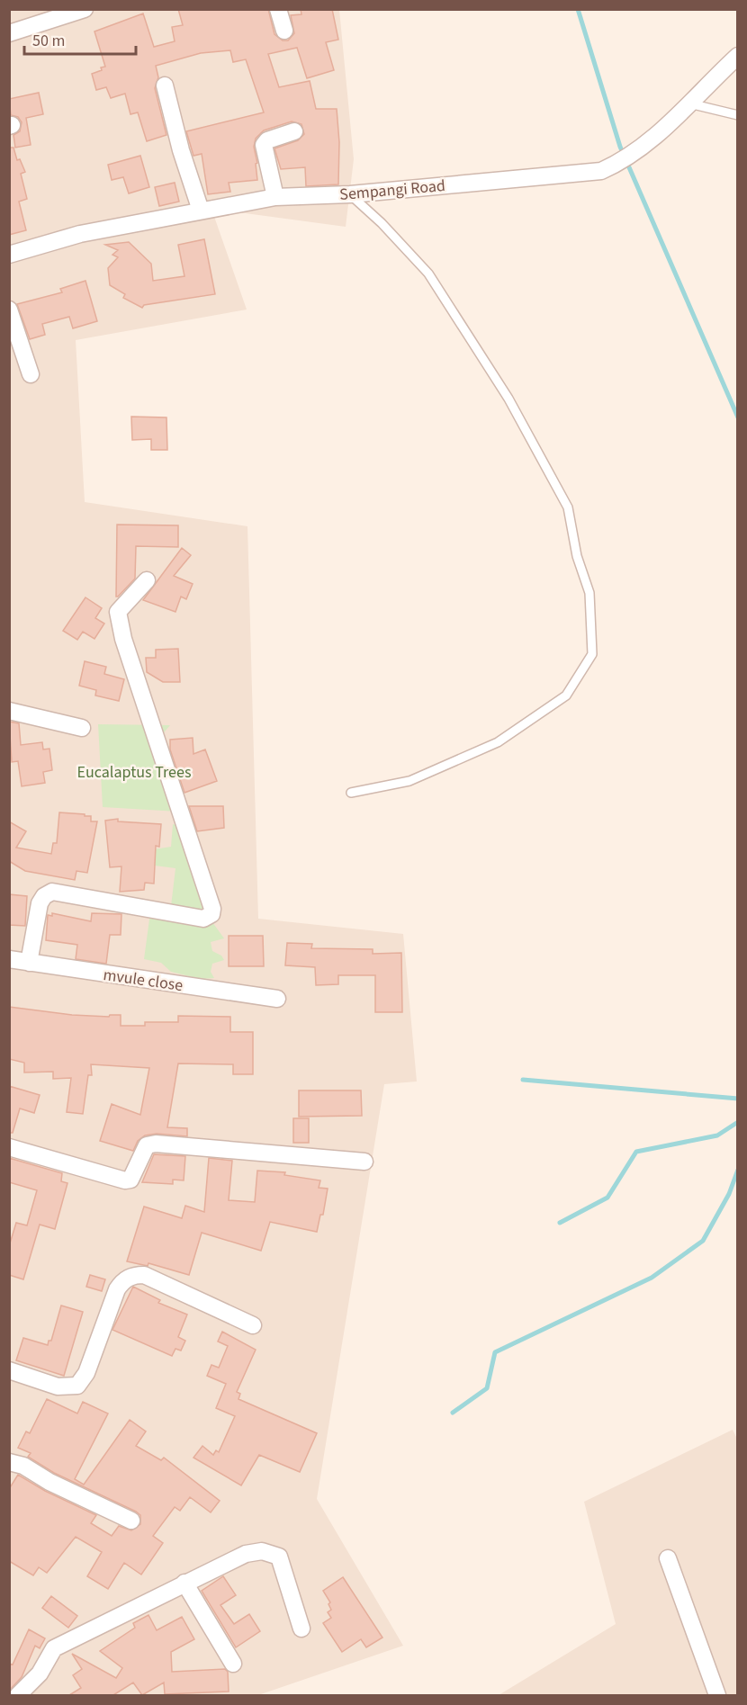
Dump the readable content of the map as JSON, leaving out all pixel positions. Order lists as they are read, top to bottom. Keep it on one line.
{"streets":{"street":["Sempangi Road","mvule close"]},"parks":["Eucalaptus Trees"],"scale_bar":"50 m"}
